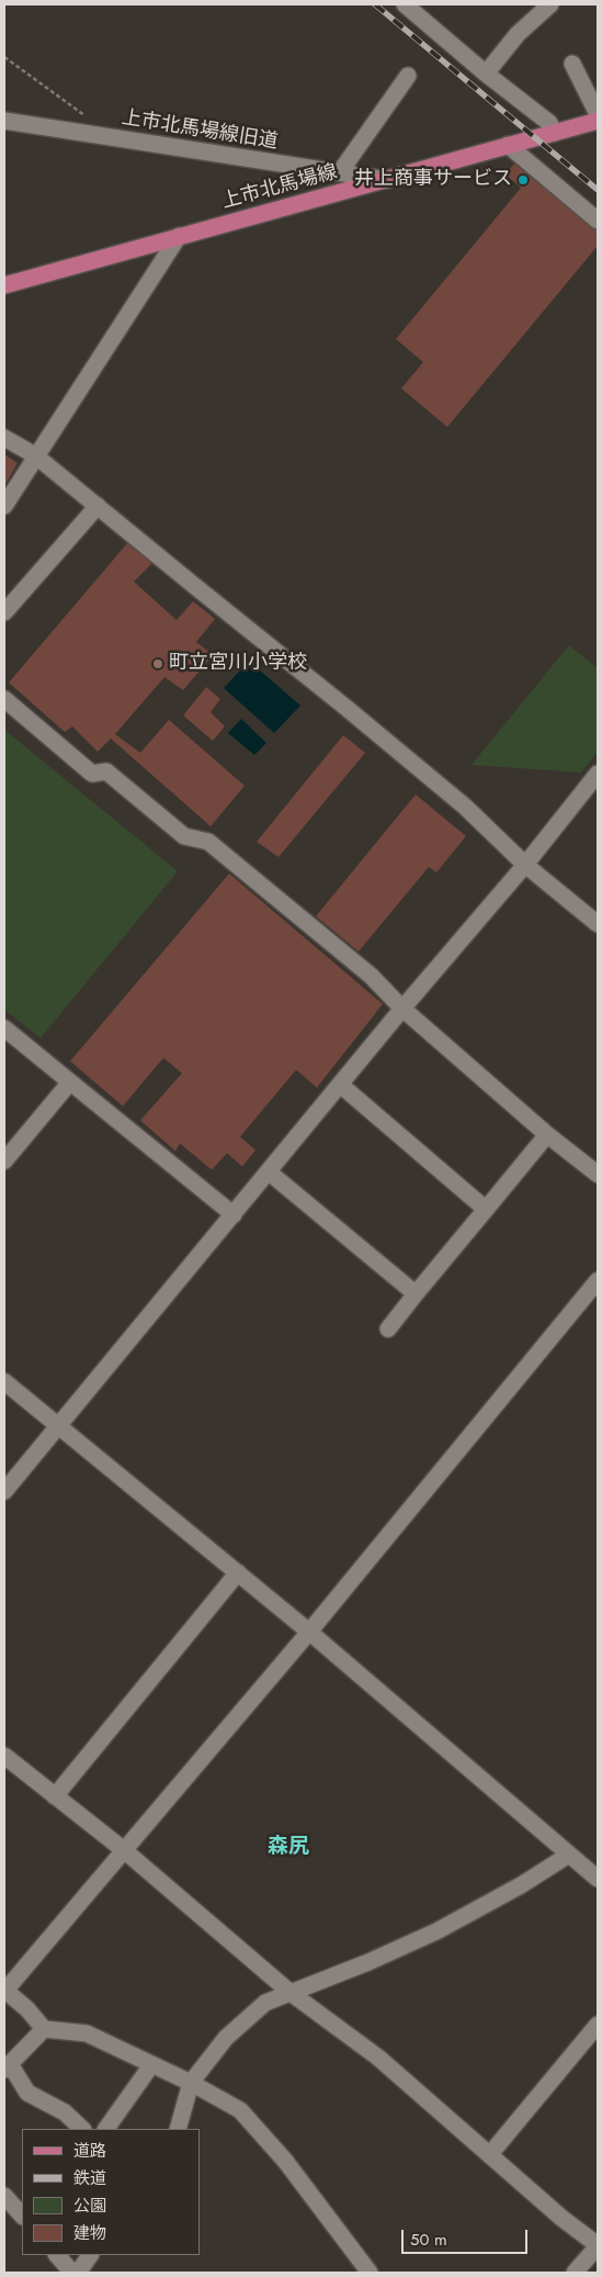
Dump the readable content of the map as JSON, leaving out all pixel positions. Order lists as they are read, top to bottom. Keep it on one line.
{"streets":{"main road":["上市北馬場線"],"street":["上市北馬場線旧道"]},"crossings":[["上市北馬場線旧道","上市北馬場線"]],"districts":["森尻"],"places":["井上商事サービス","町立宮川小学校"],"legend":["道路","鉄道","公園","建物"],"scale_bar":"50 m"}
